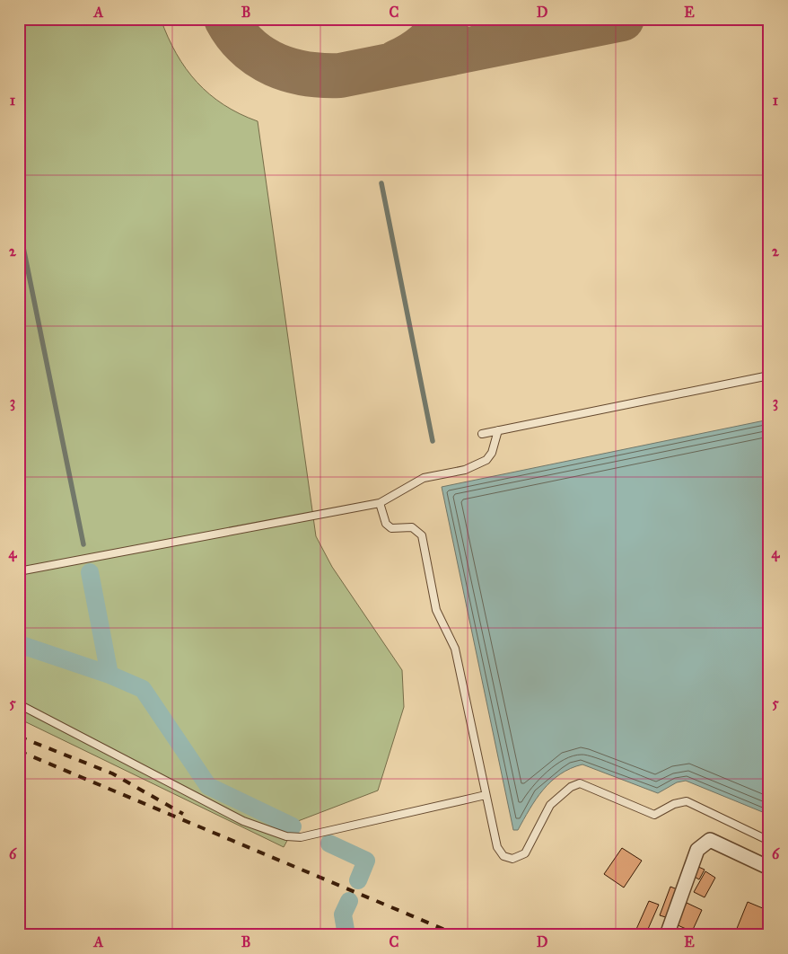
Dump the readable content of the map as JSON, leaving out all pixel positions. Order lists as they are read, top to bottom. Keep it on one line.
{"grid":{"columns":["A","B","C","D","E"],"rows":["1","2","3","4","5","6"]}}
